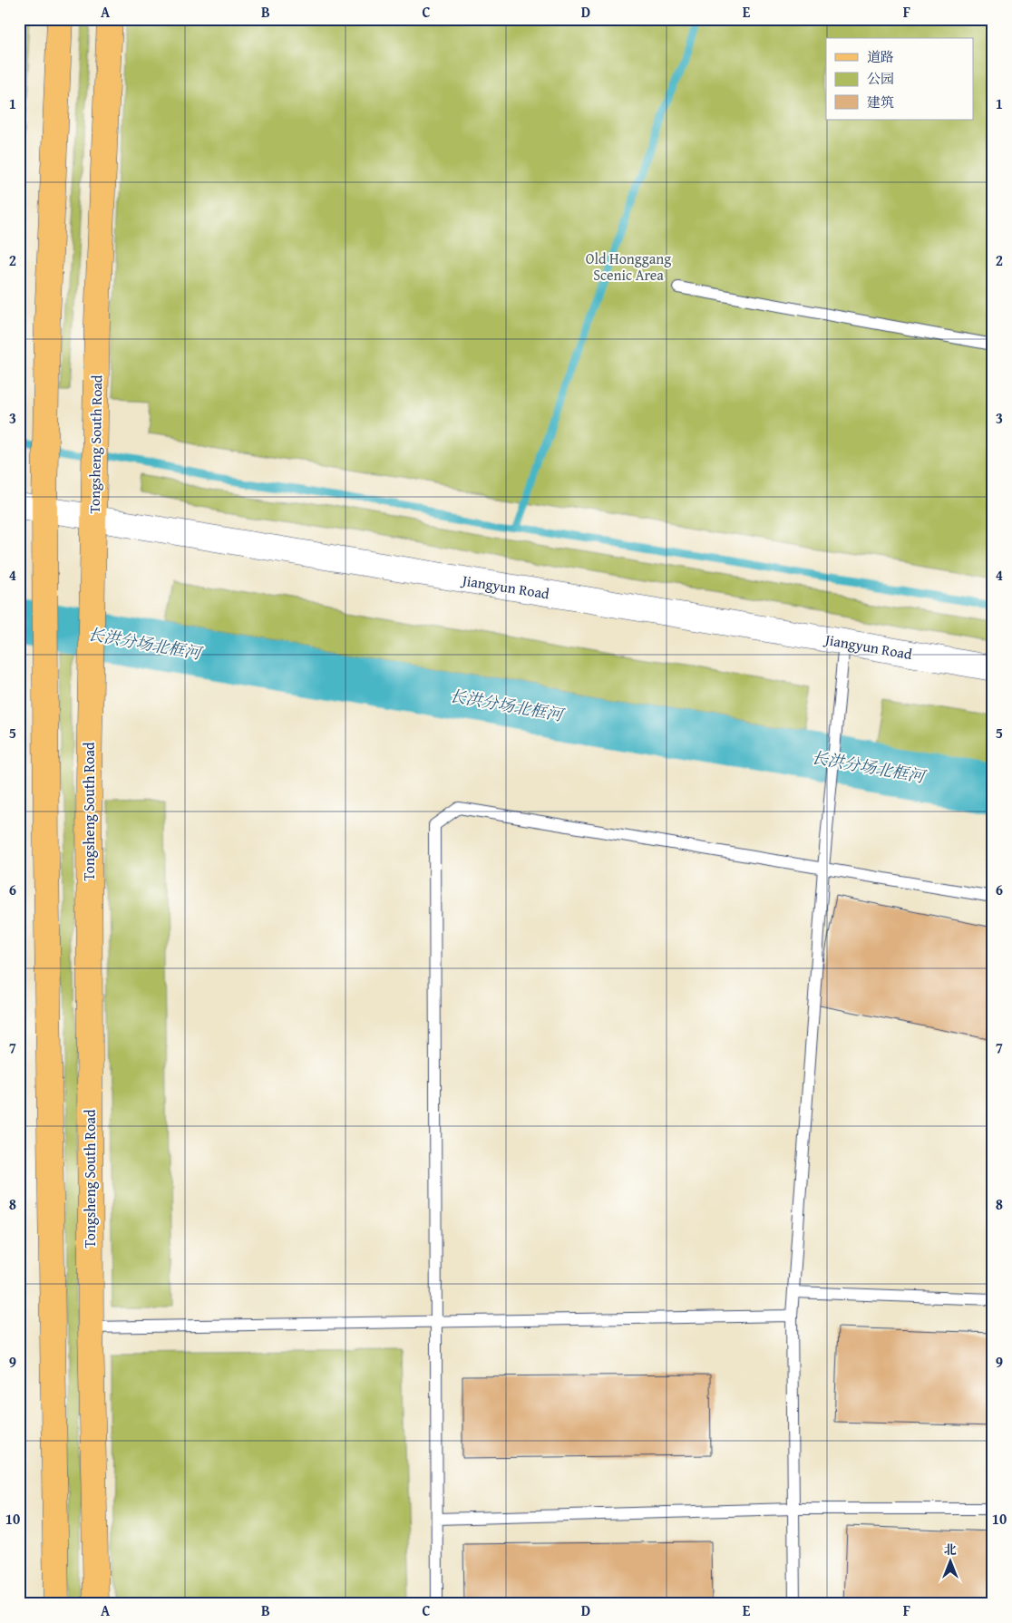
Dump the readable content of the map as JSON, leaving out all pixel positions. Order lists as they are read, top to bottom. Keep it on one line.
{"streets":{"main road":["Tongsheng South Road"],"street":["Jiangyun Road"]},"crossings":[["Tongsheng South Road","Jiangyun Road"]],"water":["长洪分场北框河"],"parks":["Old Honggang Scenic Area"],"legend":["道路","公园","建筑"],"north":"top","grid":{"columns":["A","B","C","D","E","F"],"rows":["1","2","3","4","5","6","7","8","9","10"]}}
